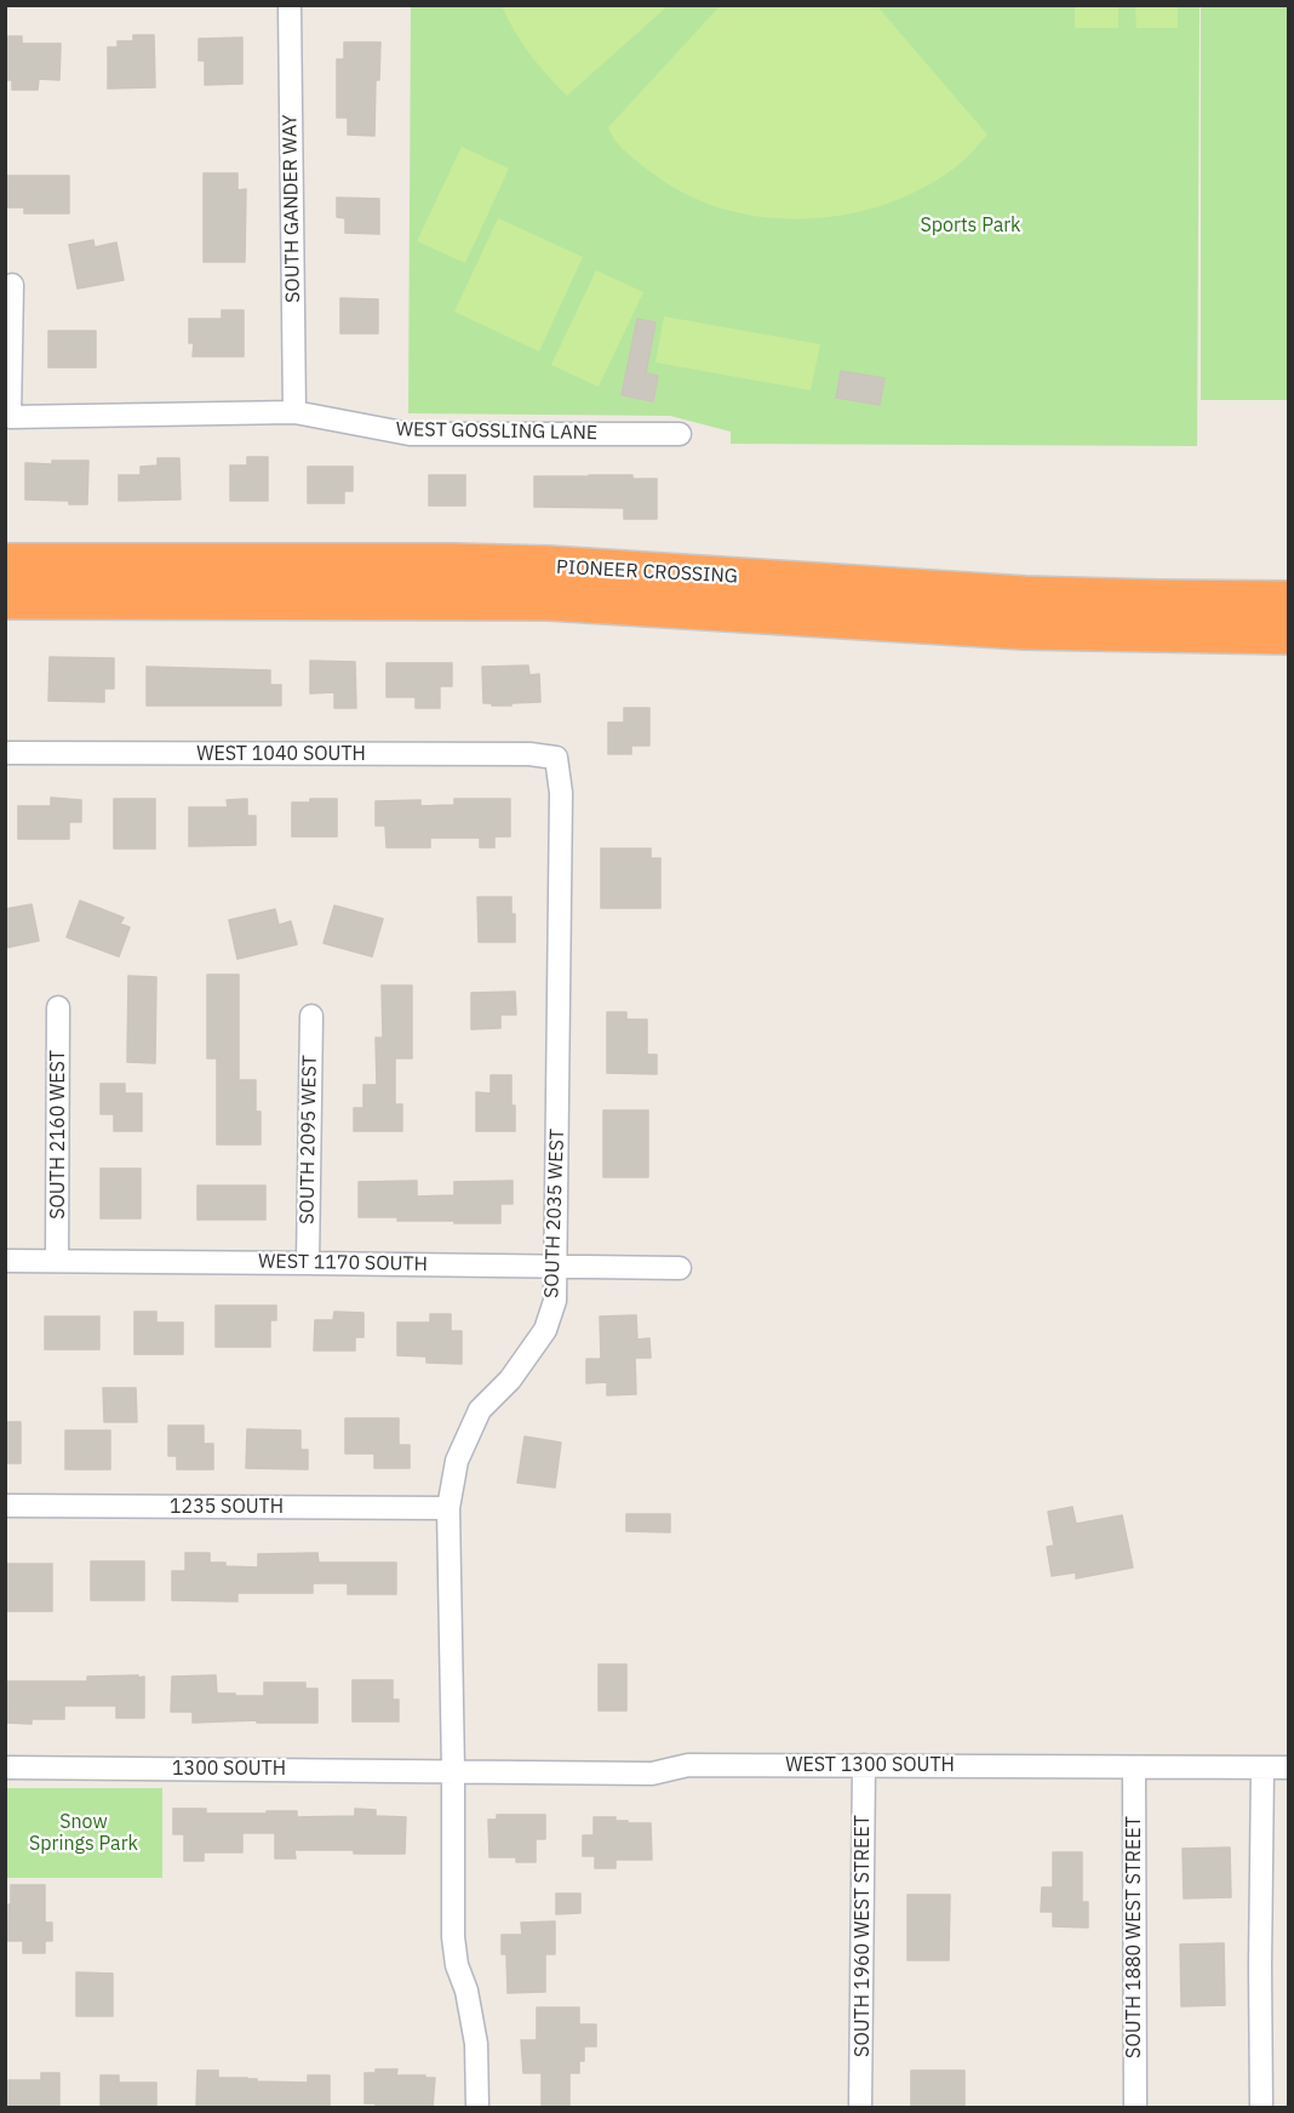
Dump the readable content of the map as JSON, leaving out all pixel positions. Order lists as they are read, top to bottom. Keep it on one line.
{"streets":{"highway":["PIONEER CROSSING"],"street":["SOUTH GANDER WAY","WEST GOSSLING LANE","WEST 1040 SOUTH","SOUTH 2160 WEST","SOUTH 2095 WEST","SOUTH 2035 WEST","WEST 1170 SOUTH","1235 SOUTH","WEST 1300 SOUTH","1300 SOUTH","SOUTH 1960 WEST STREET","SOUTH 1880 WEST STREET"]},"crossings":[["SOUTH GANDER WAY","WEST GOSSLING LANE"],["WEST 1040 SOUTH","SOUTH 2035 WEST"],["SOUTH 2160 WEST","WEST 1170 SOUTH"],["SOUTH 2095 WEST","WEST 1170 SOUTH"],["SOUTH 2035 WEST","WEST 1170 SOUTH"],["SOUTH 2035 WEST","1235 SOUTH"],["SOUTH 2035 WEST","WEST 1300 SOUTH"],["SOUTH 2035 WEST","1300 SOUTH"],["WEST 1300 SOUTH","1300 SOUTH"],["WEST 1300 SOUTH","SOUTH 1960 WEST STREET"],["WEST 1300 SOUTH","SOUTH 1880 WEST STREET"]],"parks":["Sports Park","Snow Springs Park"]}
